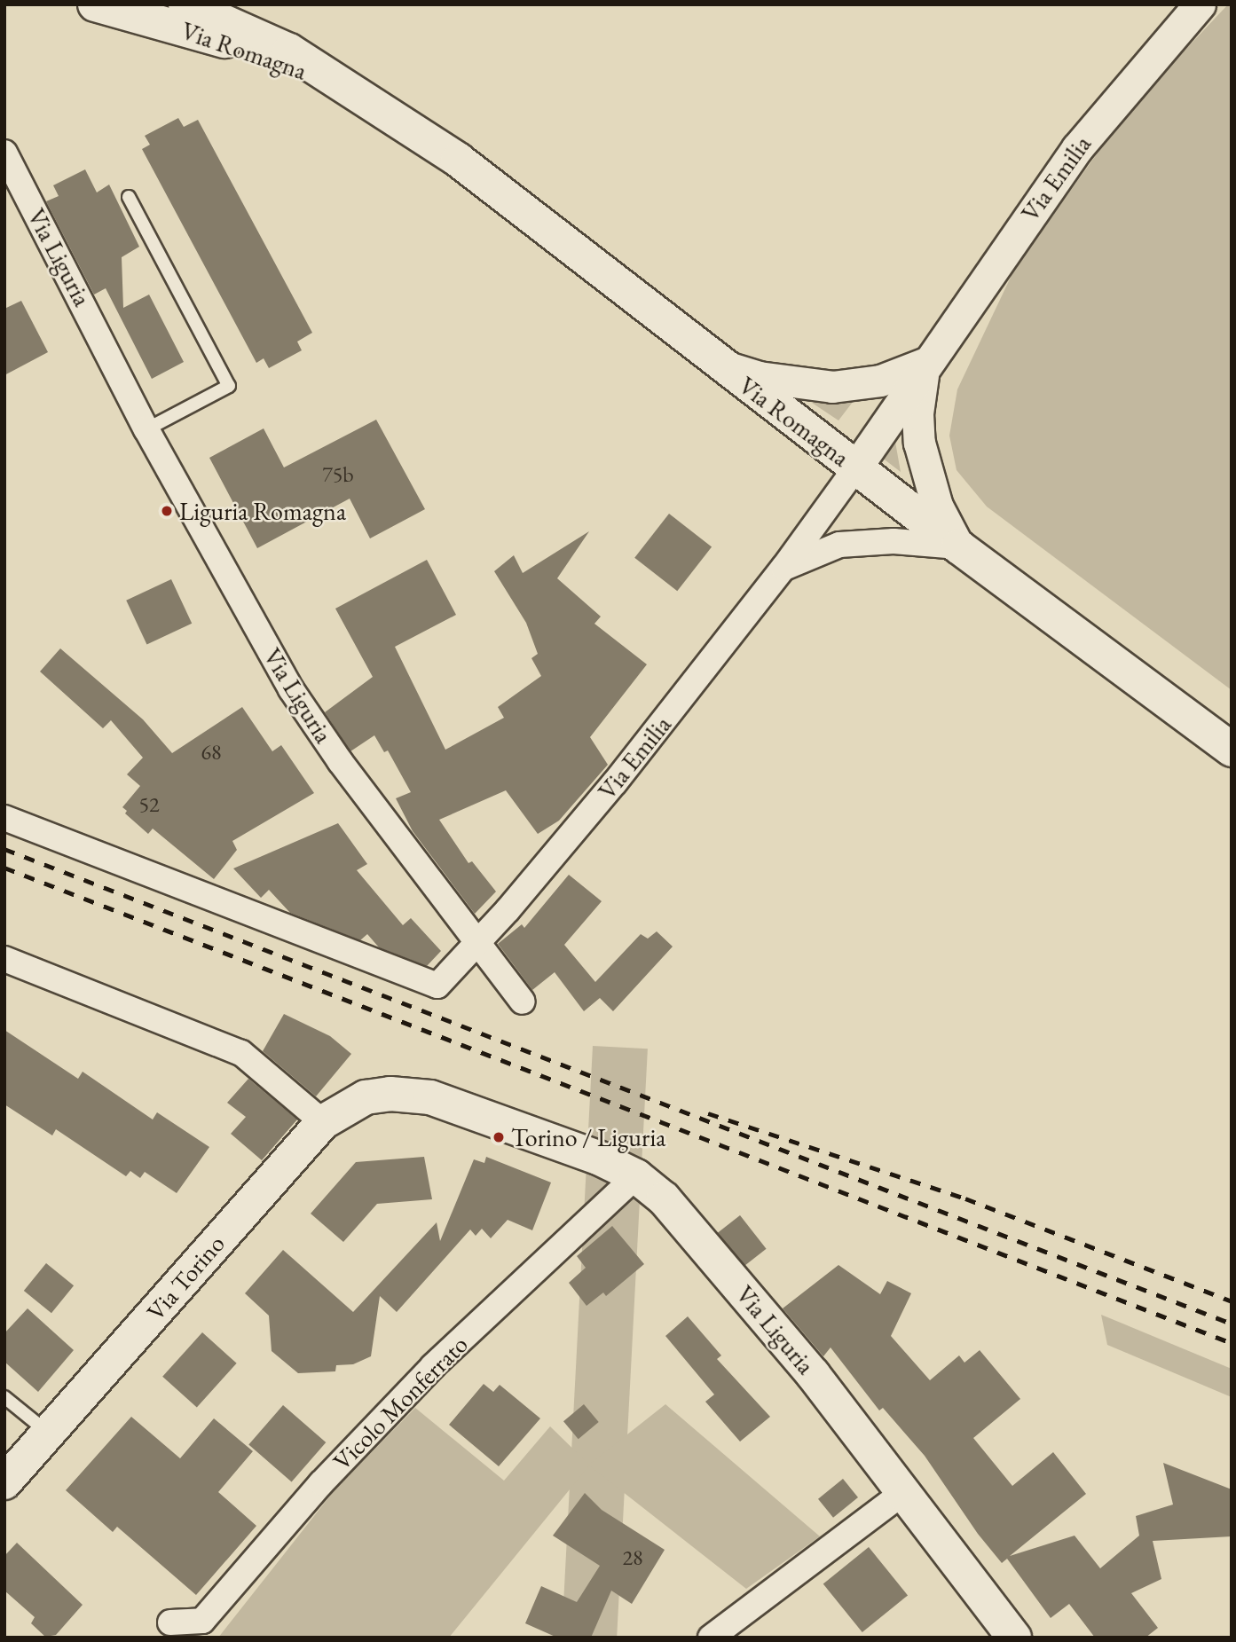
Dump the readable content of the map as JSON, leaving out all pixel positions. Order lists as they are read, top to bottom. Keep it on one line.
{"streets":{"main road":["Via Romagna","Via Liguria","Via Torino"],"street":["Via Emilia","Vicolo Monferrato"]},"crossings":[["Via Romagna","Via Emilia"],["Via Emilia","Via Liguria"],["Via Liguria","Via Torino"],["Via Liguria","Vicolo Monferrato"],["Via Torino","Vicolo Monferrato"]],"places":["Liguria Romagna","Torino / Liguria"],"house_numbers":["75b","68","52","28"]}
